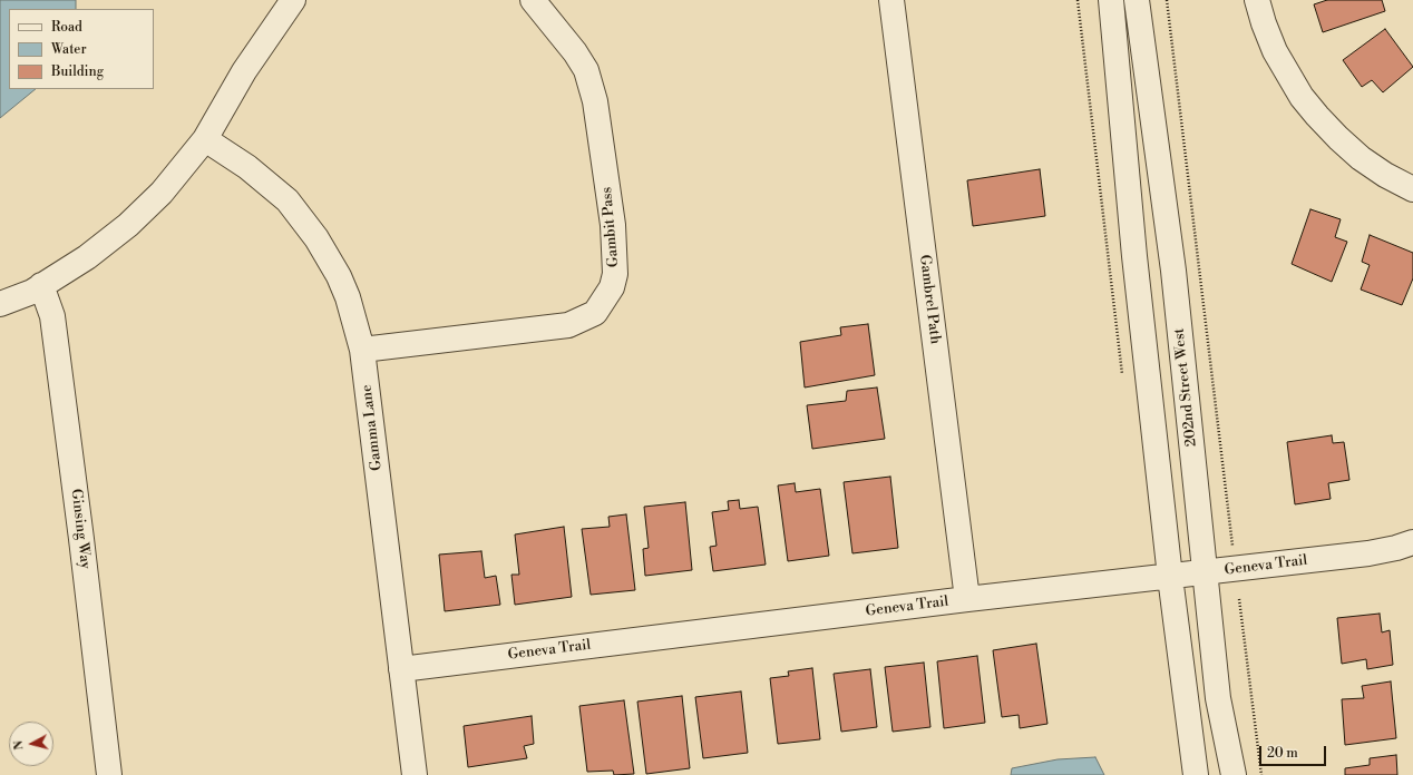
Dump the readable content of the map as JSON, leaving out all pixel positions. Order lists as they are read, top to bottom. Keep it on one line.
{"streets":{"street":["Gambit Pass","Gambrel Path","202nd Street West","Gamma Lane","Ginsing Way","Geneva Trail"]},"crossings":[["Gambit Pass","Gamma Lane"],["Gambrel Path","Geneva Trail"],["202nd Street West","Geneva Trail"],["Gamma Lane","Geneva Trail"]],"legend":["Road","Water","Building"],"scale_bar":"20 m","north":"left"}
